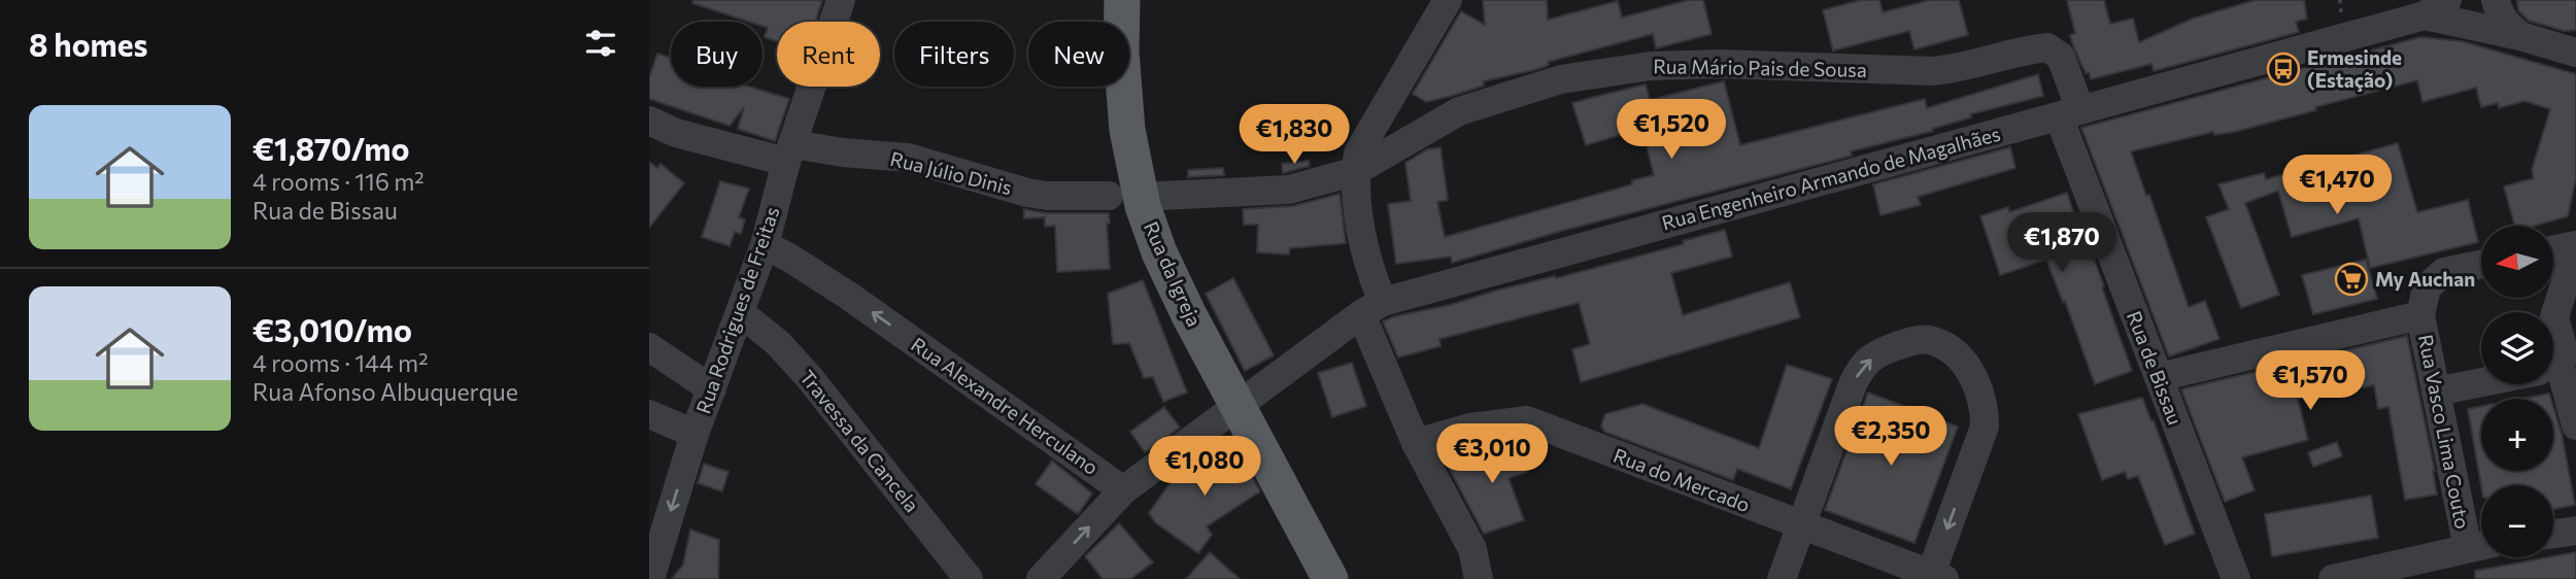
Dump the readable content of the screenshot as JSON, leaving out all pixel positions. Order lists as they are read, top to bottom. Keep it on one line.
{"streets":{"main road":["Rua da Igreja"],"street":["Rua Mário Pais de Sousa","Rua Júlio Dinis","Rua Engenheiro Armando de Magalhães","Rua Rodrigues de Freitas","Rua de Bissau","Rua Alexandre Herculano","Rua Vasco Lima Couto","Travessa da Cancela","Rua do Mercado"]},"crossings":[["Rua Mário Pais de Sousa","Rua Engenheiro Armando de Magalhães"],["Rua Mário Pais de Sousa","Rua de Bissau"],["Rua Júlio Dinis","Rua Rodrigues de Freitas"],["Rua Engenheiro Armando de Magalhães","Rua da Igreja"],["Rua Engenheiro Armando de Magalhães","Rua de Bissau"],["Rua Rodrigues de Freitas","Rua Alexandre Herculano"],["Rua Rodrigues de Freitas","Travessa da Cancela"]],"one_way":["Rua Alexandre Herculano"],"places":{"bus stop":["Ermesinde (Estação)"],"supermarket":["My Auchan"]},"north":"left","page":{"heading":"8 homes","chip":["Buy","Rent","Filters","New"],"list":[{"name":"€1,870/mo","note":"4 rooms · 116 m² · Rua de Bissau"},{"name":"€3,010/mo","note":"4 rooms · 144 m² · Rua Afonso Albuquerque"}],"price":["€1,520","€1,830","€1,470","€1,870","€1,570","€2,350","€3,010","€1,080"],"map_buttons":["+","−"]}}
